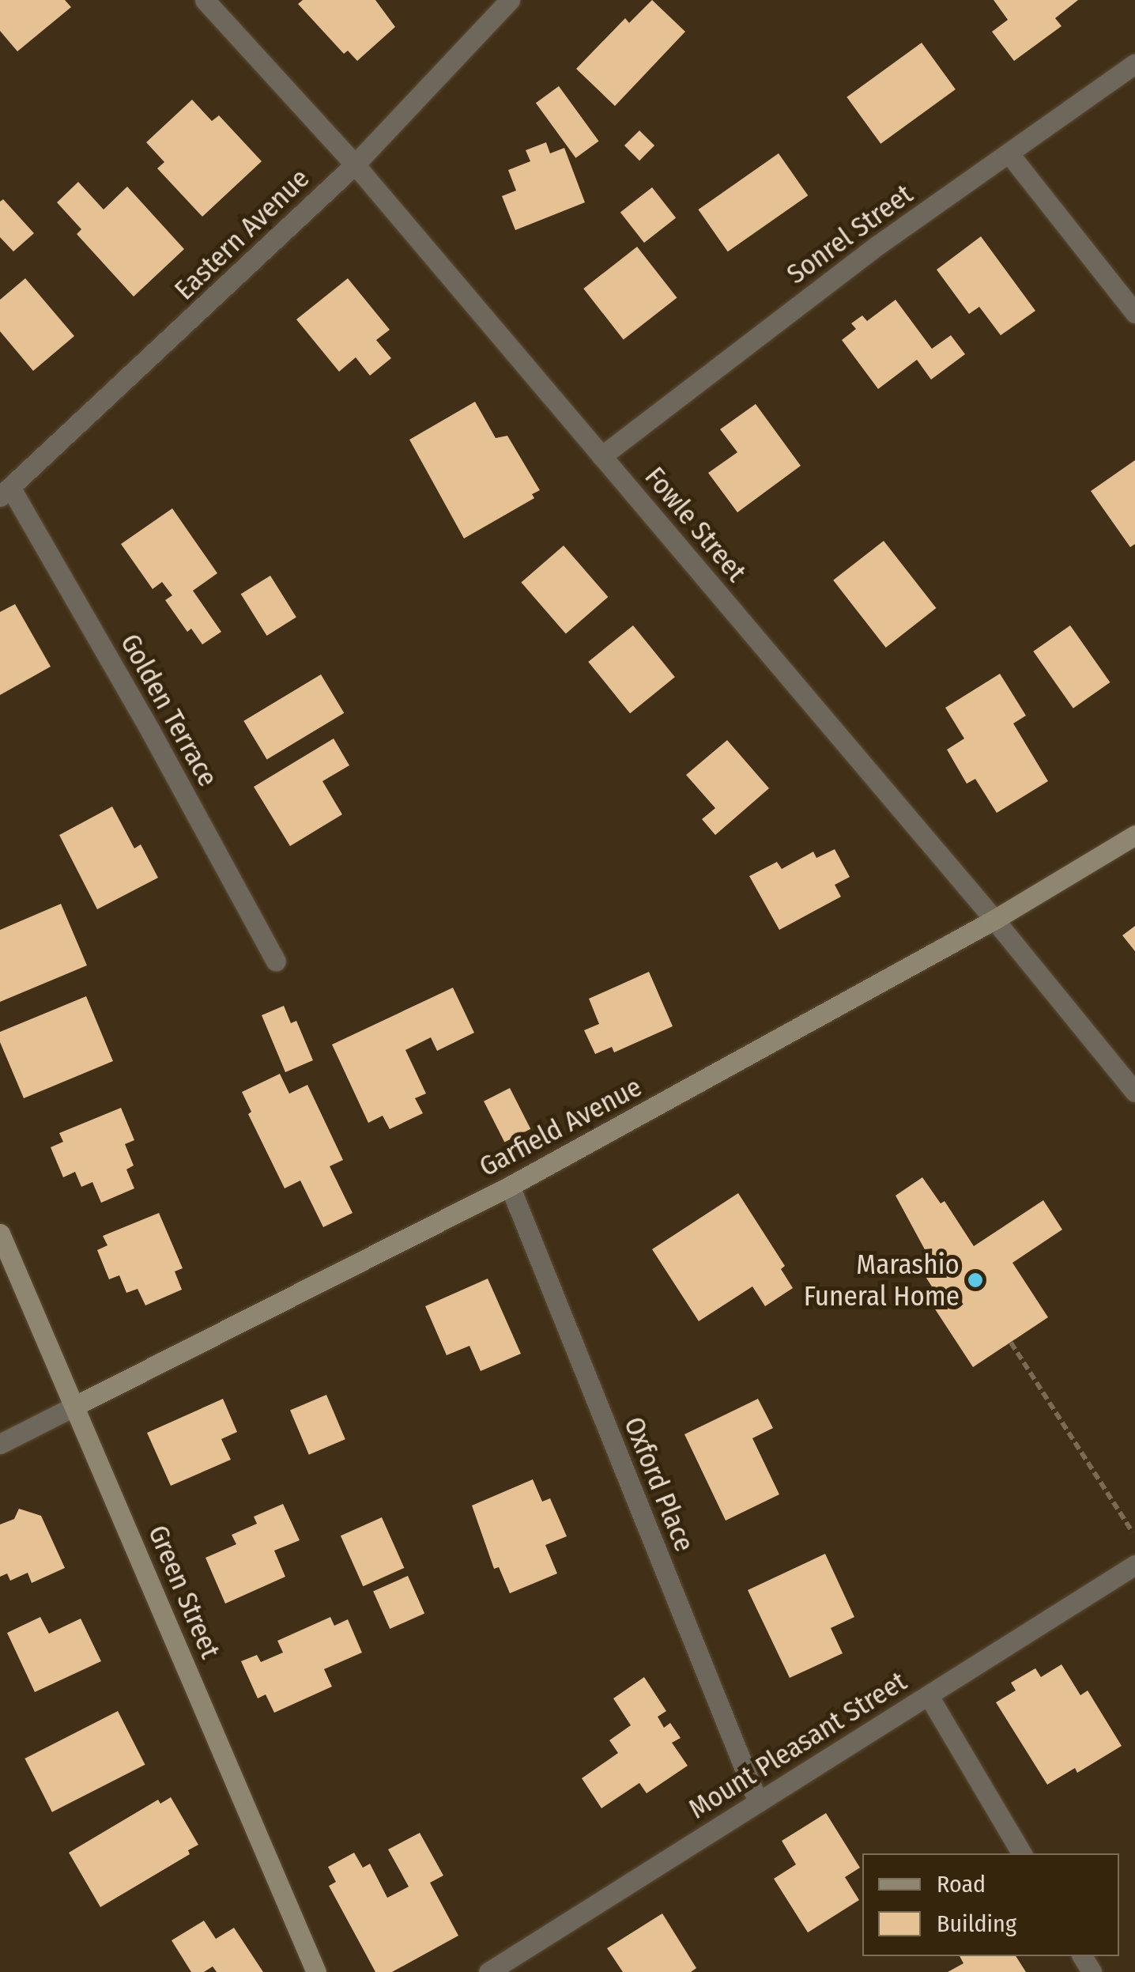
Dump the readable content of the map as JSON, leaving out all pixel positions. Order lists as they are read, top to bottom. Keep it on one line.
{"streets":{"street":["Eastern Avenue","Sonrel Street","Fowle Street","Golden Terrace","Garfield Avenue","Oxford Place","Green Street","Mount Pleasant Street"]},"crossings":[["Eastern Avenue","Fowle Street"],["Eastern Avenue","Golden Terrace"],["Sonrel Street","Fowle Street"],["Fowle Street","Garfield Avenue"],["Garfield Avenue","Oxford Place"],["Garfield Avenue","Green Street"],["Oxford Place","Mount Pleasant Street"]],"places":["Marashio Funeral Home"],"legend":["Road","Building"]}
